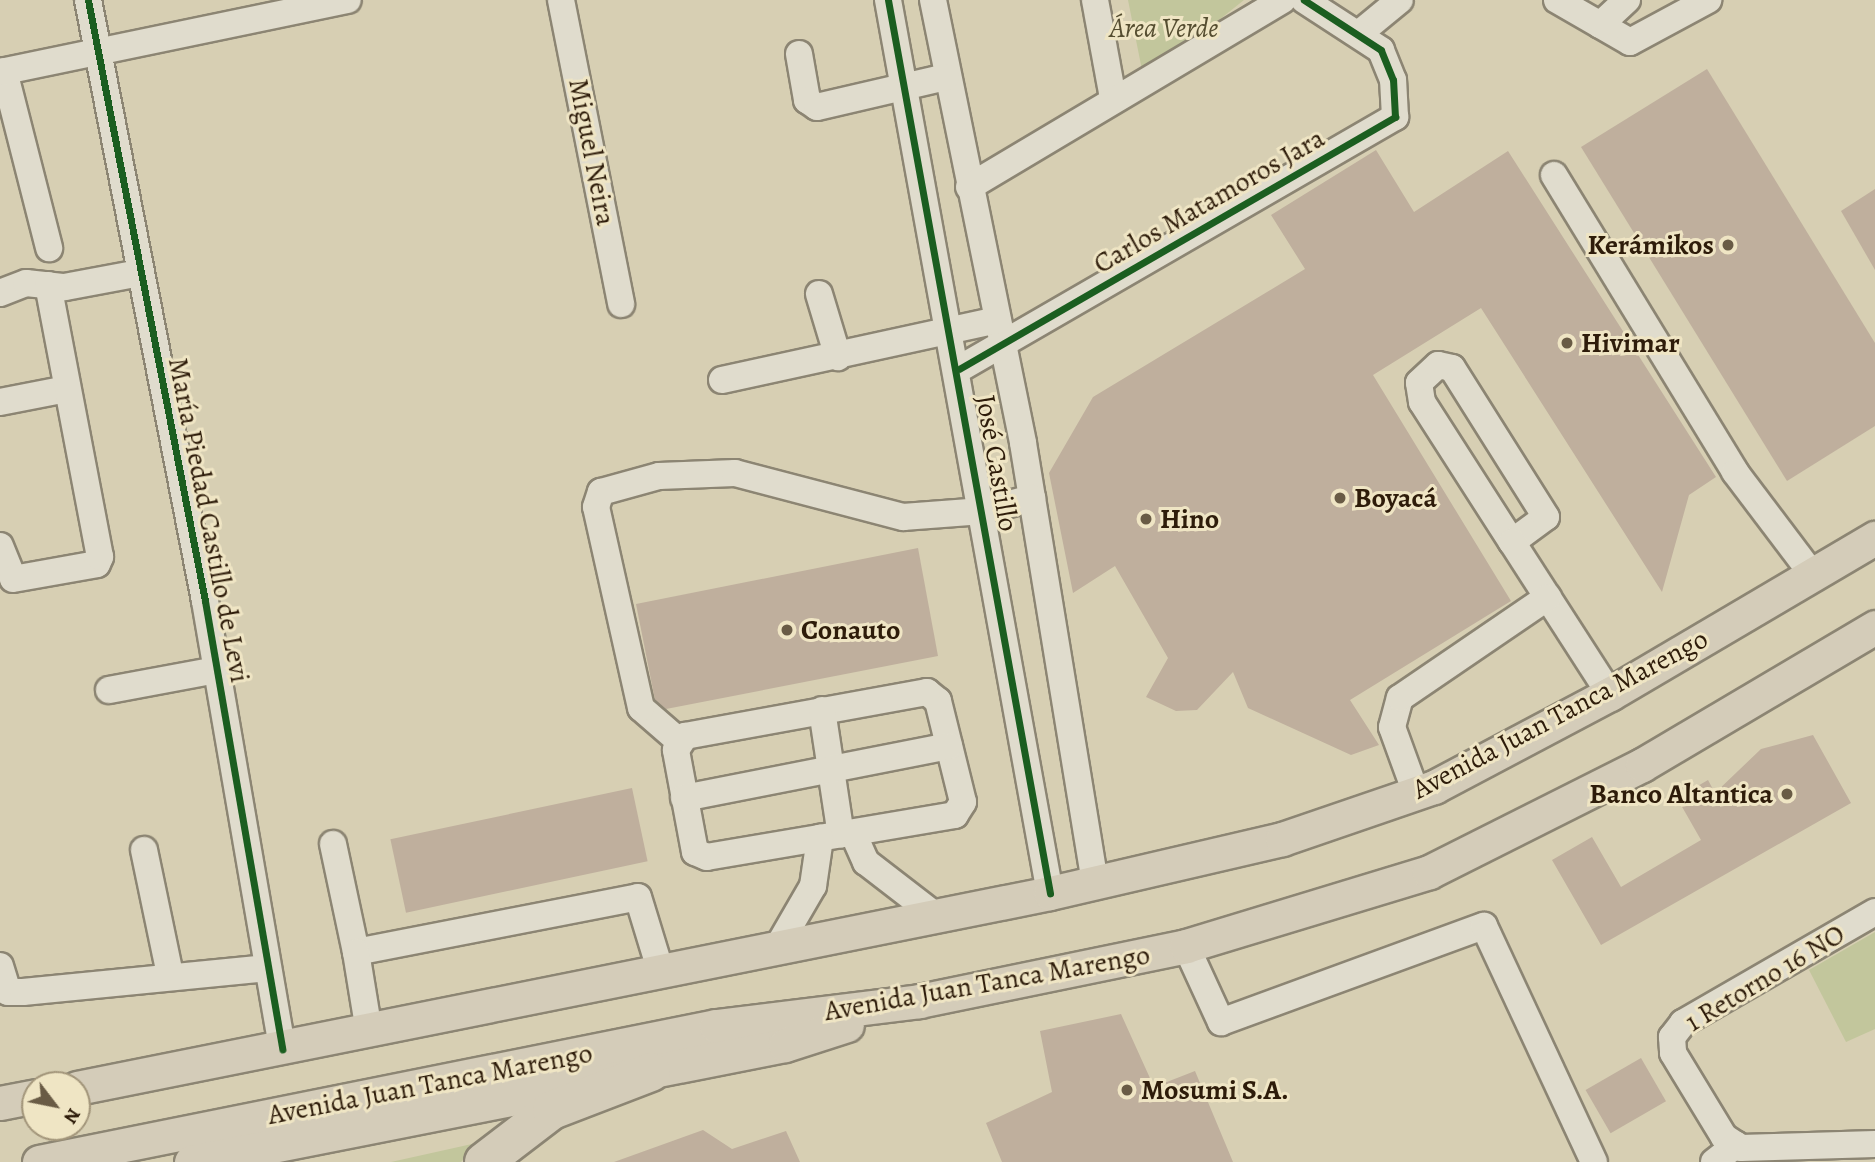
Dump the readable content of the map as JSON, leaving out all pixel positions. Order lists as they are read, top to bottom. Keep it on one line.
{"streets":{"main road":["Avenida Juan Tanca Marengo"],"street":["Miguel Neira","Carlos Matamoros Jara","José Castillo","María Piedad Castillo de Levi","1 Retorno 16 NO"]},"crossings":[["Carlos Matamoros Jara","José Castillo"],["José Castillo","Avenida Juan Tanca Marengo"],["María Piedad Castillo de Levi","Avenida Juan Tanca Marengo"]],"parks":["Área Verde"],"places":["Kerámikos","Hivimar","Boyacá","Hino","Conauto","Banco Altantica","Mosumi S.A."],"north":"bottom right"}
